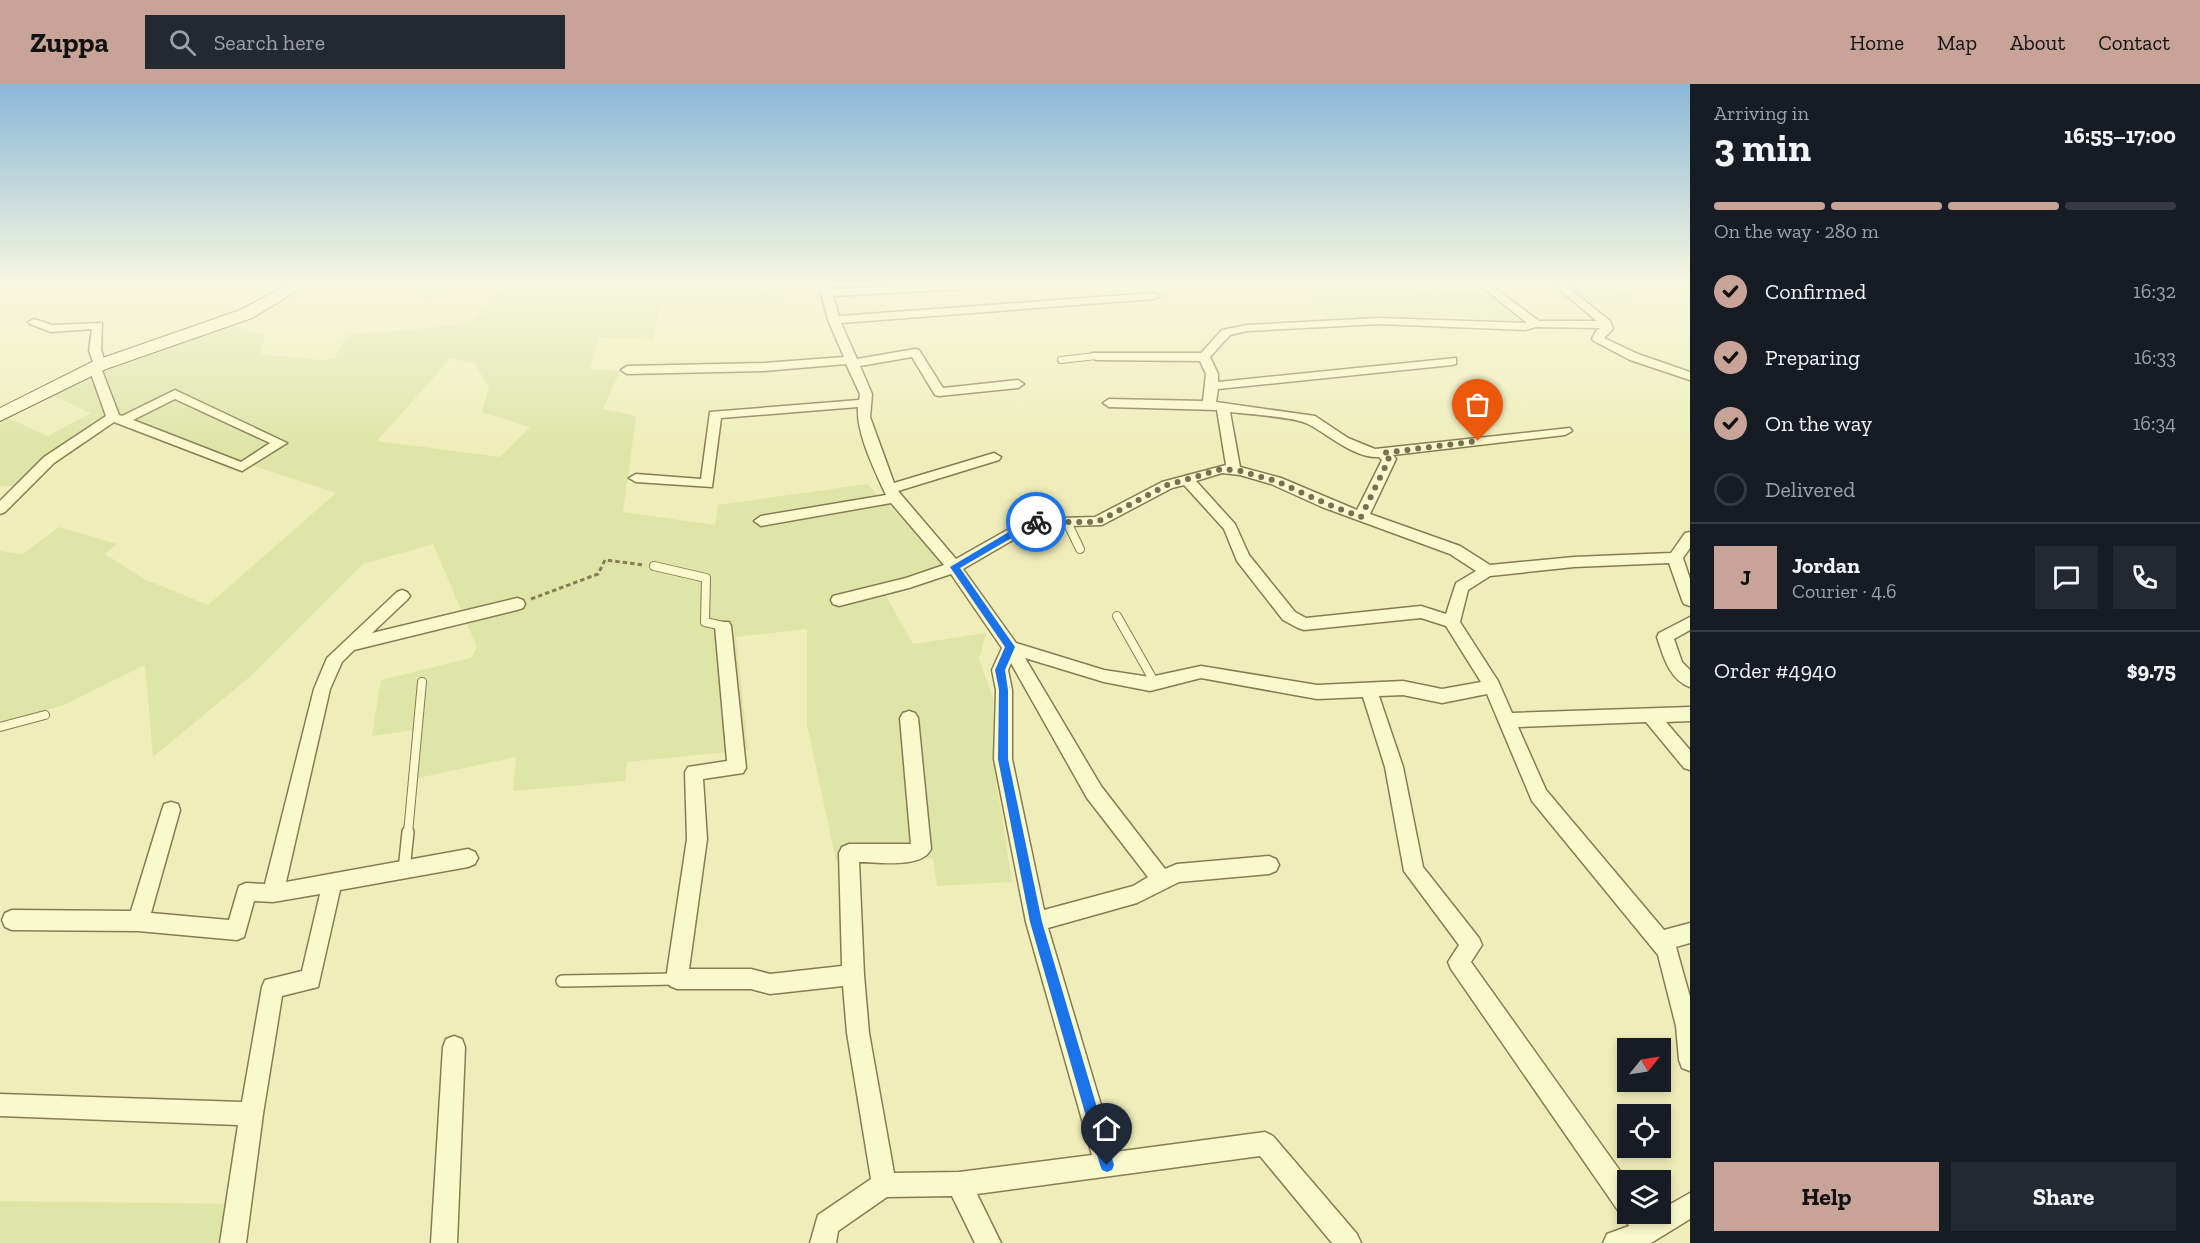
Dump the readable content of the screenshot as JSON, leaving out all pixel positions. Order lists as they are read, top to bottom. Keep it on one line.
{"north":"top right","page":{"header":"Zuppa","search":"Search here","nav":["Home","Map","About","Contact"],"heading":["3 min","Arriving in","16:55–17:00"],"panel":["Jordan","Courier · 4.6","Order #4940","$9.75"],"bar":"On the way · 280 m","list":[["Confirmed","16:32"],["Preparing","16:33"],["On the way","16:34"],"Delivered"],"round":"J","buttons":["Help","Share"]}}
